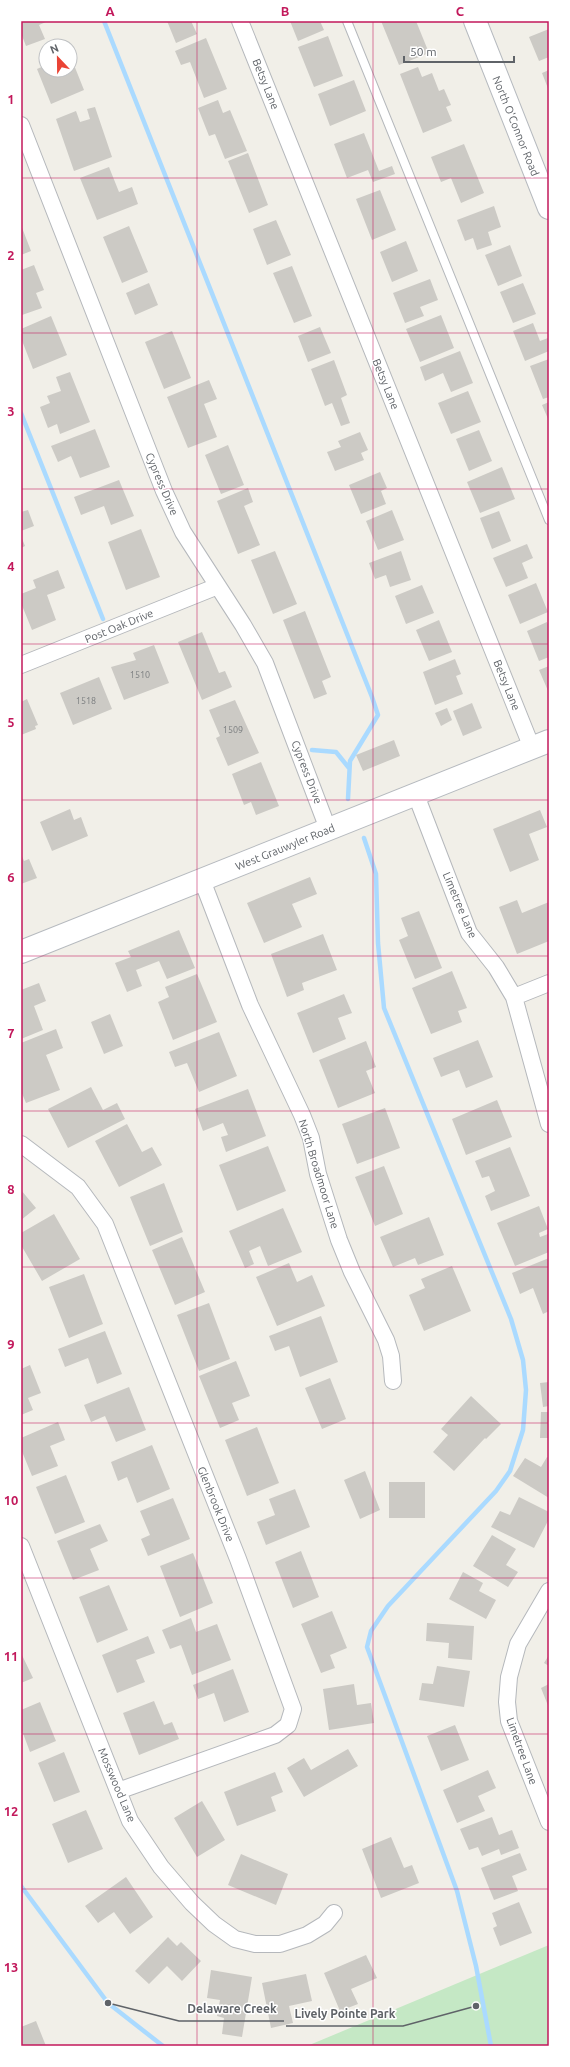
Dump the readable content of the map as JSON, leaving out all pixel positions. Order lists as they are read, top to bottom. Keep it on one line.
{"streets":{"main road":["North O'Connor Road","West Grauwyler Road"],"street":["Betsy Lane","Cypress Drive","Post Oak Drive","Limetree Lane","North Broadmoor Lane","Glenbrook Drive","Mosswood Lane"]},"crossings":[["Betsy Lane","West Grauwyler Road"],["Cypress Drive","Post Oak Drive"],["Cypress Drive","West Grauwyler Road"],["West Grauwyler Road","Limetree Lane"],["West Grauwyler Road","North Broadmoor Lane"],["Glenbrook Drive","Mosswood Lane"]],"places":["Delaware Creek","Lively Pointe Park"],"house_numbers":["1510","1518","1509"],"scale_bar":"50 m","north":"top","grid":{"columns":["A","B","C"],"rows":["1","2","3","4","5","6","7","8","9","10","11","12","13"]}}
